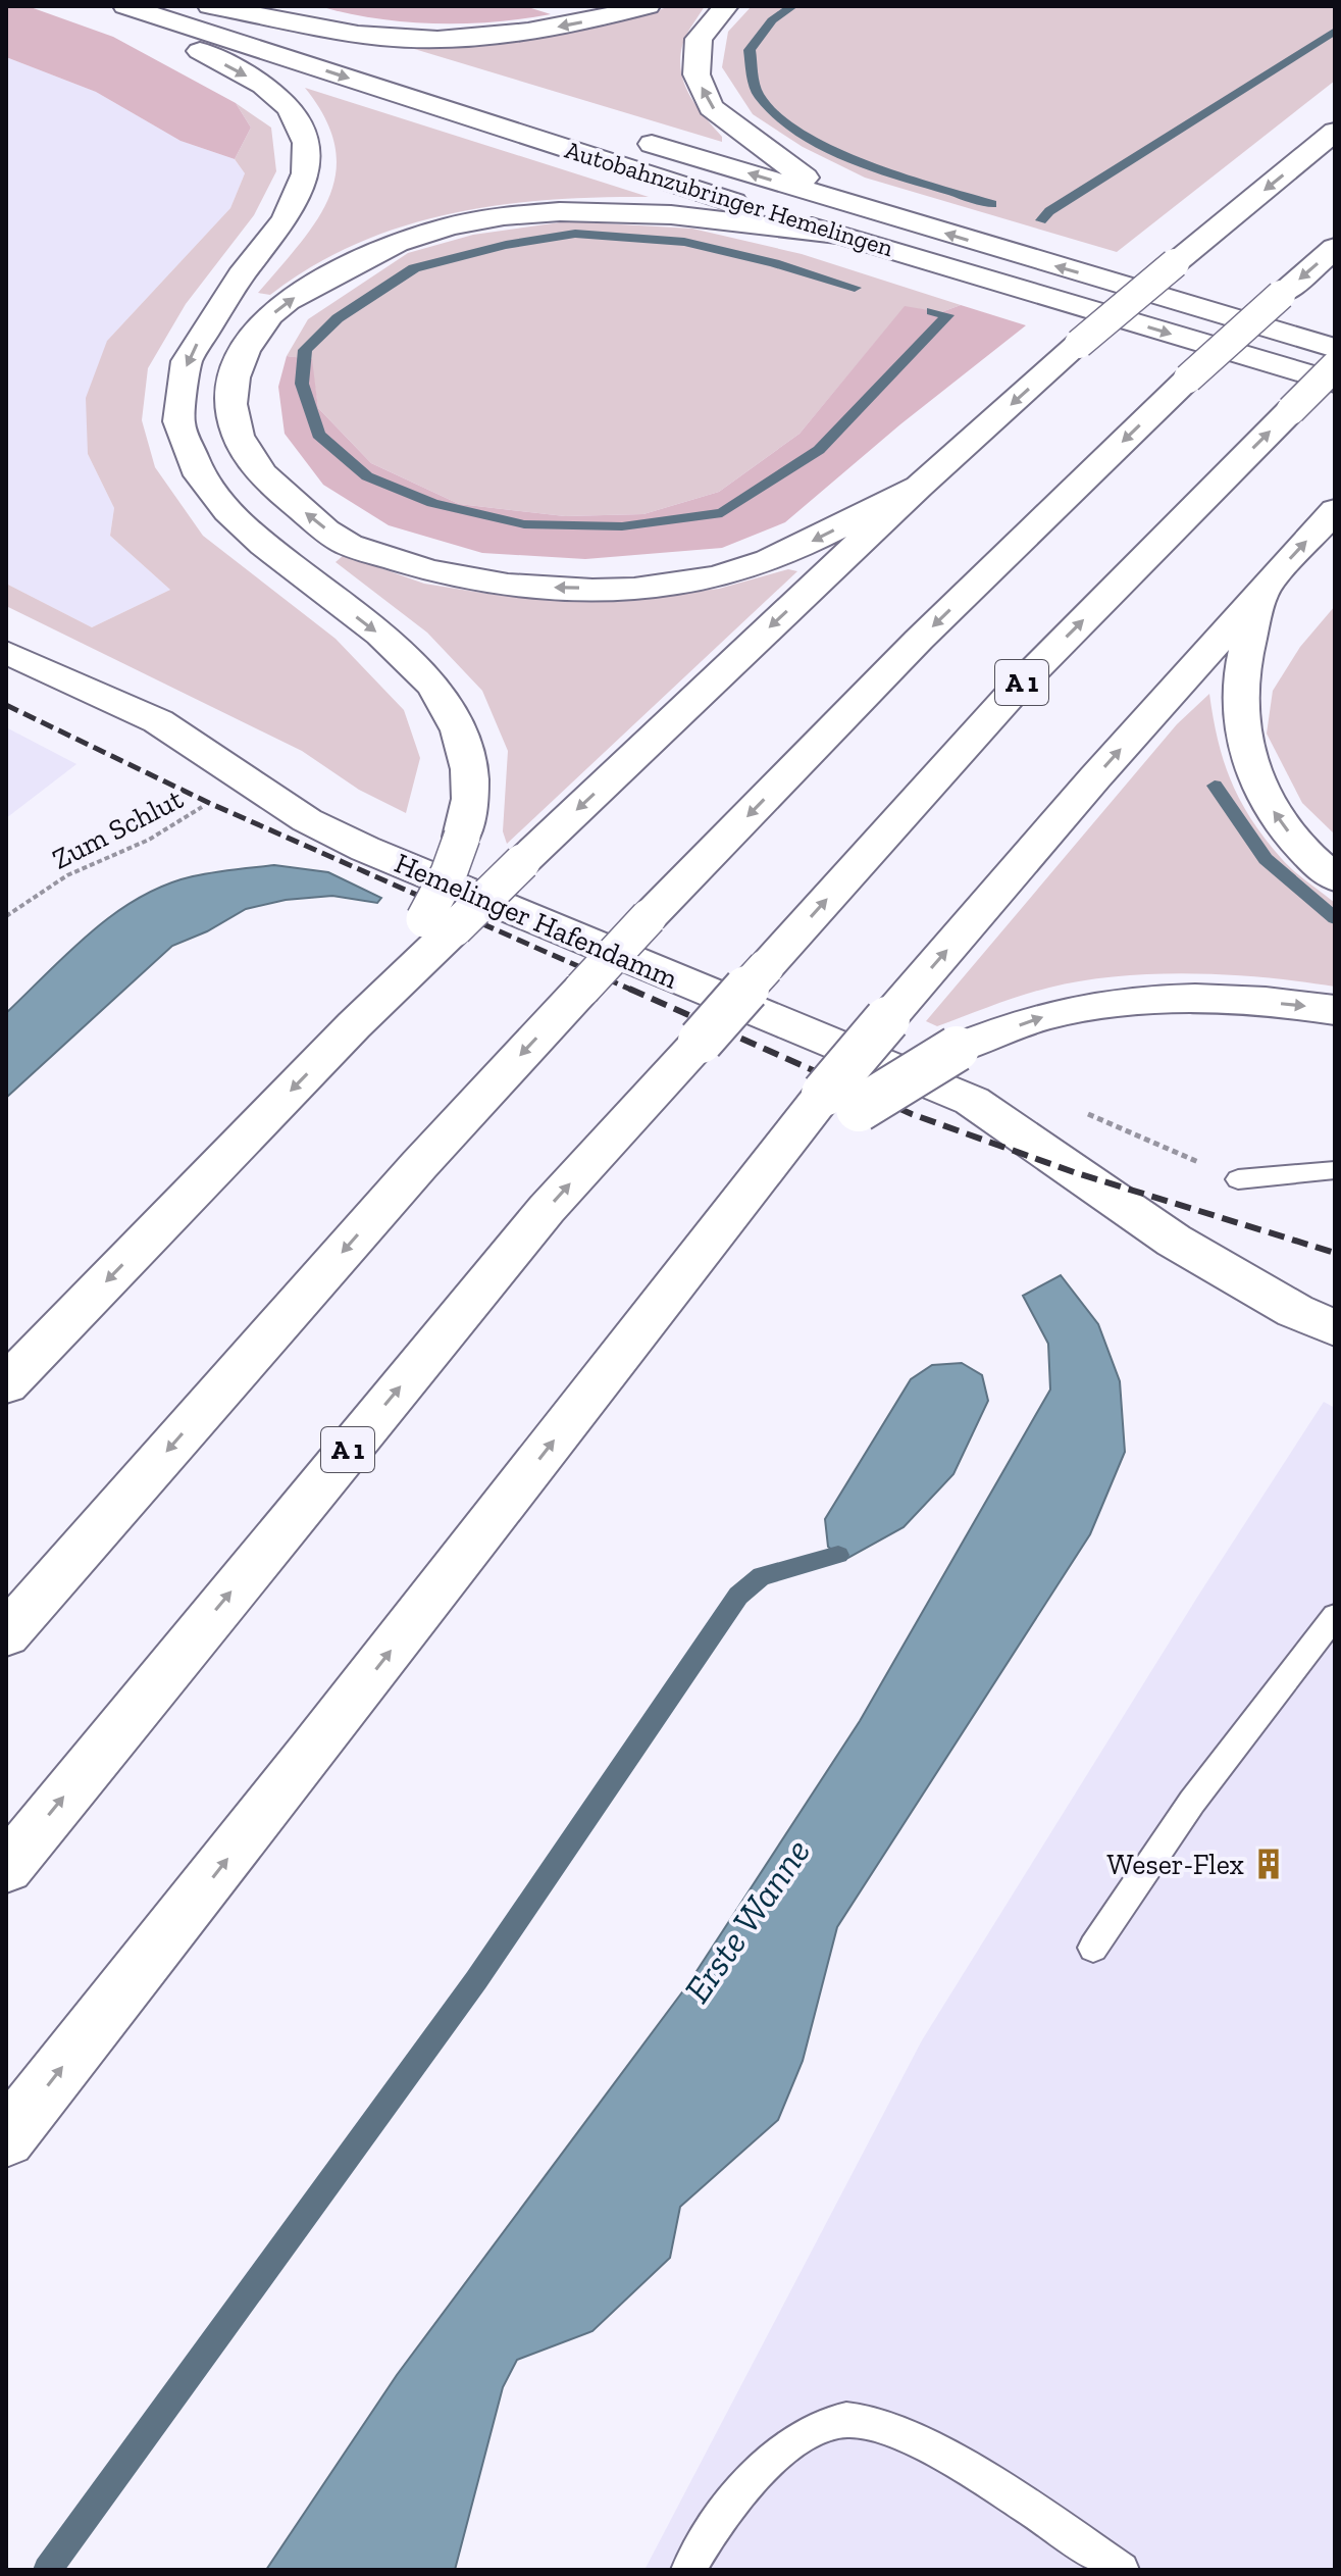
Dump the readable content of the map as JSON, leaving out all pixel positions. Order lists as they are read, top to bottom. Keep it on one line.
{"streets":{"main road":["Autobahnzubringer Hemelingen","A 1","Hemelinger Hafendamm"],"path":["Zum Schlut"]},"crossings":[["Zum Schlut","Hemelinger Hafendamm"]],"water":["Erste Wanne"],"places":{"building":["Weser-Flex"]}}
